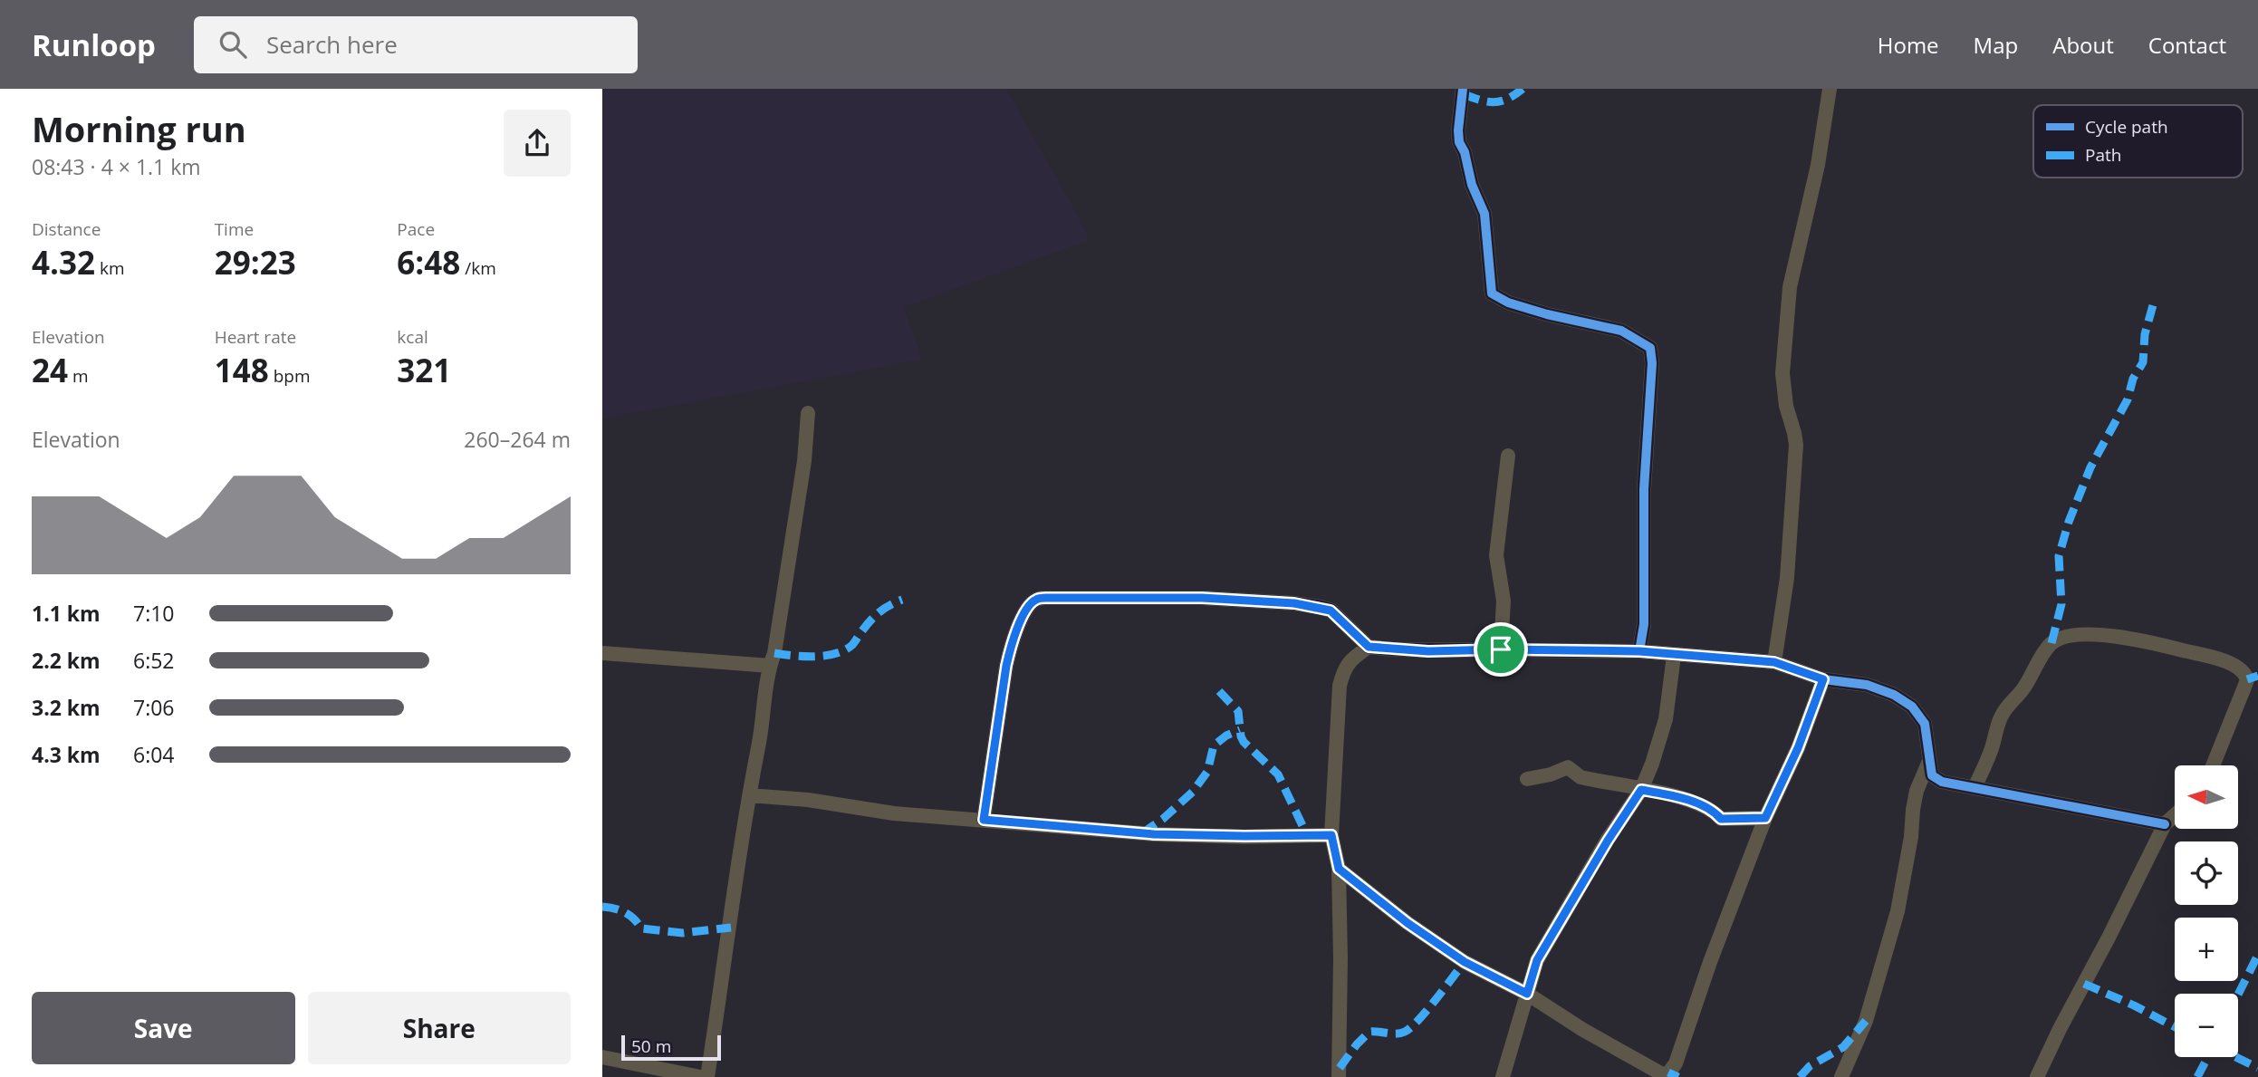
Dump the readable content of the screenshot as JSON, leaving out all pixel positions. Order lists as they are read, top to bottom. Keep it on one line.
{"legend":["Cycle path","Path"],"scale_bar":"50 m","north":"left","page":{"header":"Runloop","search":"Search here","nav":["Home","Map","About","Contact"],"heading":["Morning run","08:43 · 4 × 1.1 km"],"stats":[["Distance","4.32 km"],["Time","29:23"],["Pace","6:48 /km"],["Elevation","24 m"],["Heart rate","148 bpm"],["kcal","321"]],"chart":["Elevation","260–264 m"],"list":[{"name":"1.1 km","note":"7:10"},{"name":"2.2 km","note":"6:52"},{"name":"3.2 km","note":"7:06"},{"name":"4.3 km","note":"6:04"}],"map_buttons":["+","−"],"buttons":["Save","Share"],"scale":"50 m"}}
